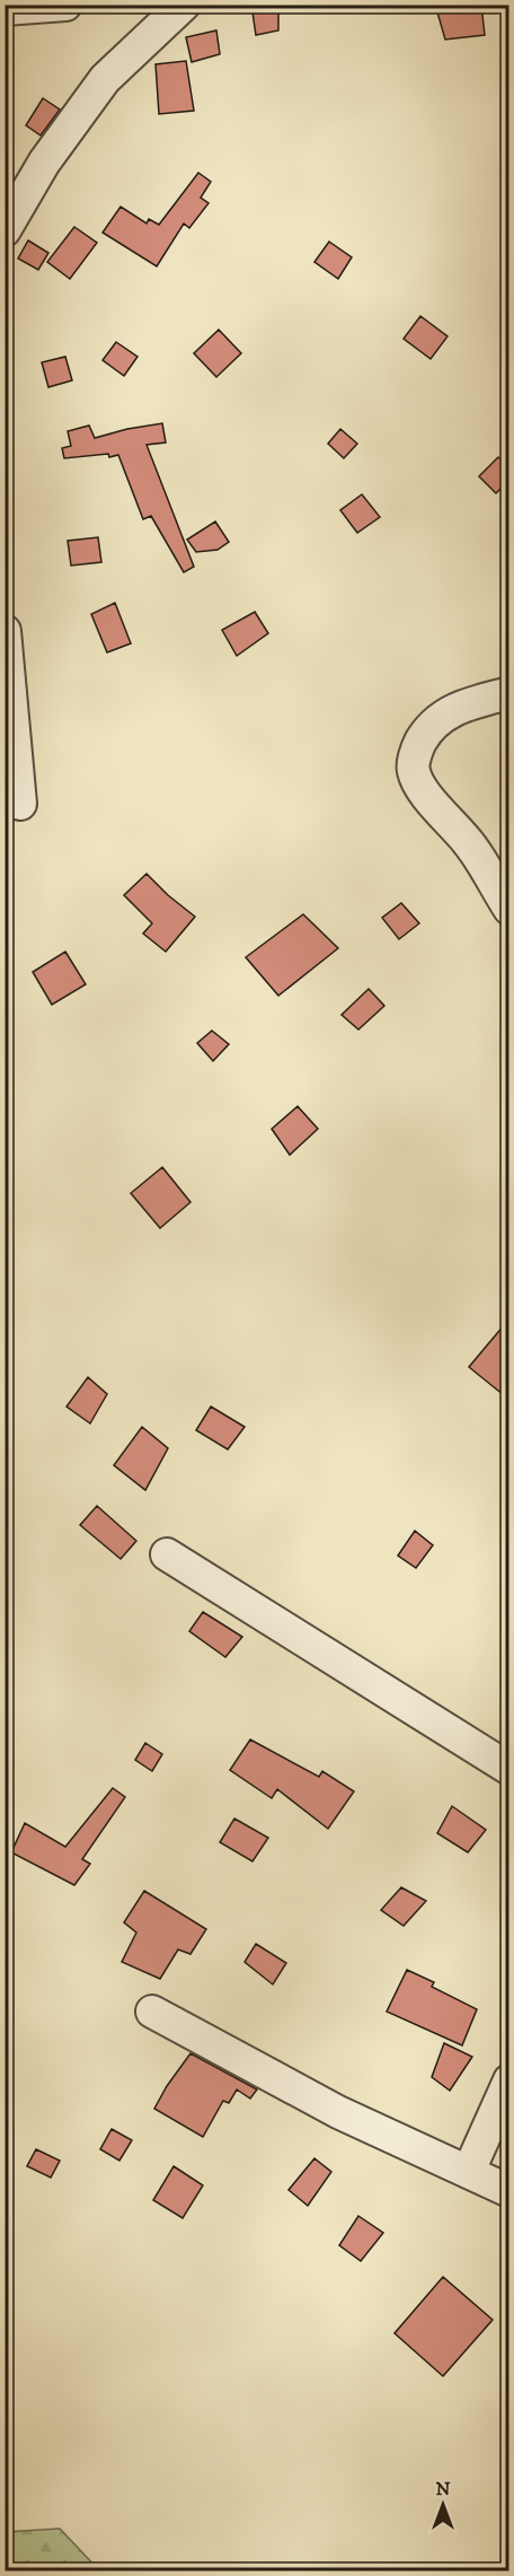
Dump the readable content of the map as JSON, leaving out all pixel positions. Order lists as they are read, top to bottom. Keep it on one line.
{"north":"top"}
